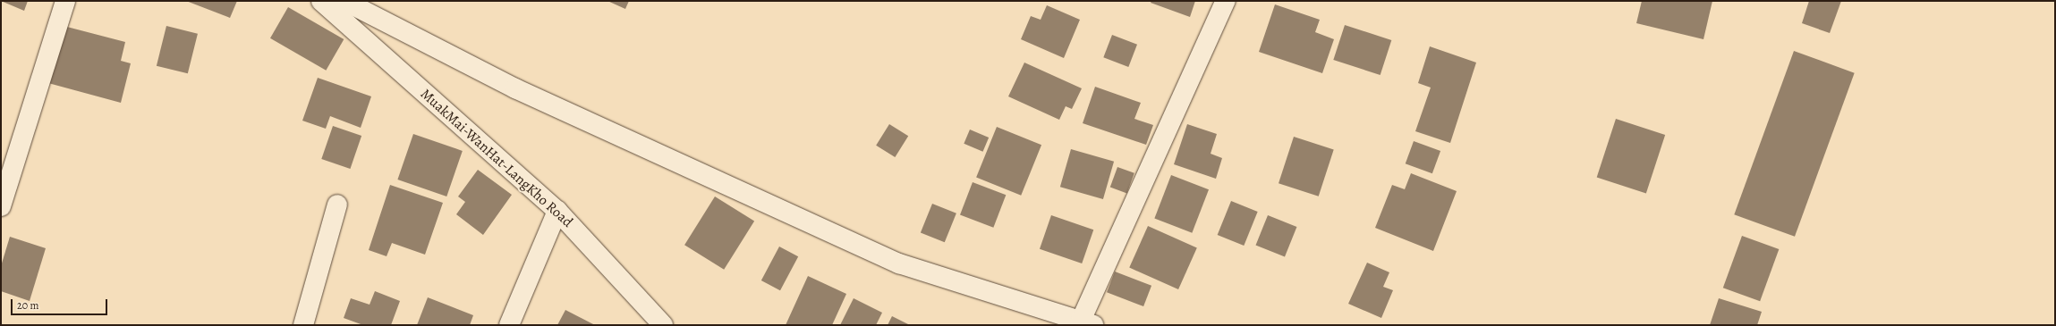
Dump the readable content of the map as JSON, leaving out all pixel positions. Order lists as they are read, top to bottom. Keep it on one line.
{"streets":{"street":["MuakMai-WanHat-LangKho Road"]},"scale_bar":"20 m"}
